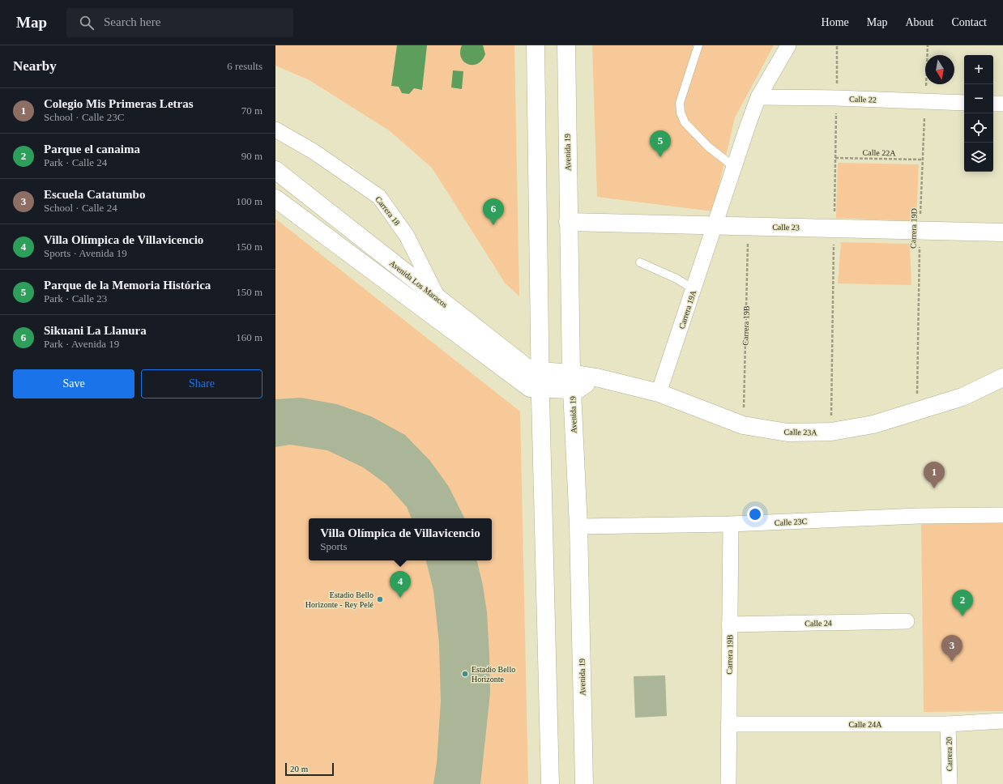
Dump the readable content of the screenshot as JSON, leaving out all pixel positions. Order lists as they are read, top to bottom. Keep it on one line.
{"streets":{"street":["Calle 22","Avenida 19","Carrera 18","Calle 23","Avenida Los Maracos","Carrera 19A","Carrera 19B","Calle 23A","Calle 23C","Calle 24","Calle 24A","Carrera 20"],"path":["Calle 22A","Carrera 19D"]},"crossings":[["Calle 22","Carrera 19D"],["Avenida 19","Calle 23"],["Avenida 19","Avenida Los Maracos"],["Avenida 19","Calle 23A"],["Avenida 19","Calle 23C"],["Calle 22A","Carrera 19D"],["Carrera 18","Avenida Los Maracos"],["Calle 23","Carrera 19D"],["Calle 23","Carrera 19A"],["Calle 23","Carrera 19B"],["Carrera 19D","Calle 23A"],["Avenida Los Maracos","Calle 23A"],["Carrera 19A","Calle 23A"],["Carrera 19B","Calle 23A"],["Carrera 19B","Calle 23C"],["Carrera 19B","Calle 24"],["Carrera 19B","Calle 24A"],["Calle 24A","Carrera 20"]],"places":["Estadio Bello Horizonte - Rey Pelé","Estadio Bello Horizonte"],"scale_bar":"20 m","north":"bottom","page":{"header":"Map","search":"Search here","nav":["Home","Map","About","Contact"],"heading":["Nearby","6 results"],"map_buttons":["+","−"],"list":[{"mark":"1","name":"Colegio Mis Primeras Letras","note":"School · Calle 23C","value":"70 m"},{"mark":"2","name":"Parque el canaima","note":"Park · Calle 24","value":"90 m"},{"mark":"3","name":"Escuela Catatumbo","note":"School · Calle 24","value":"100 m"},{"mark":"4","name":"Villa Olímpica de Villavicencio","note":"Sports · Avenida 19","value":"150 m"},{"mark":"5","name":"Parque de la Memoria Histórica","note":"Park · Calle 23","value":"150 m"},{"mark":"6","name":"Sikuani La Llanura","note":"Park · Avenida 19","value":"160 m"}],"pins":["5","6","1","4","2","3"],"buttons":["Save","Share"],"popup":["Villa Olímpica de Villavicencio","Sports"],"scale":"20 m"}}
